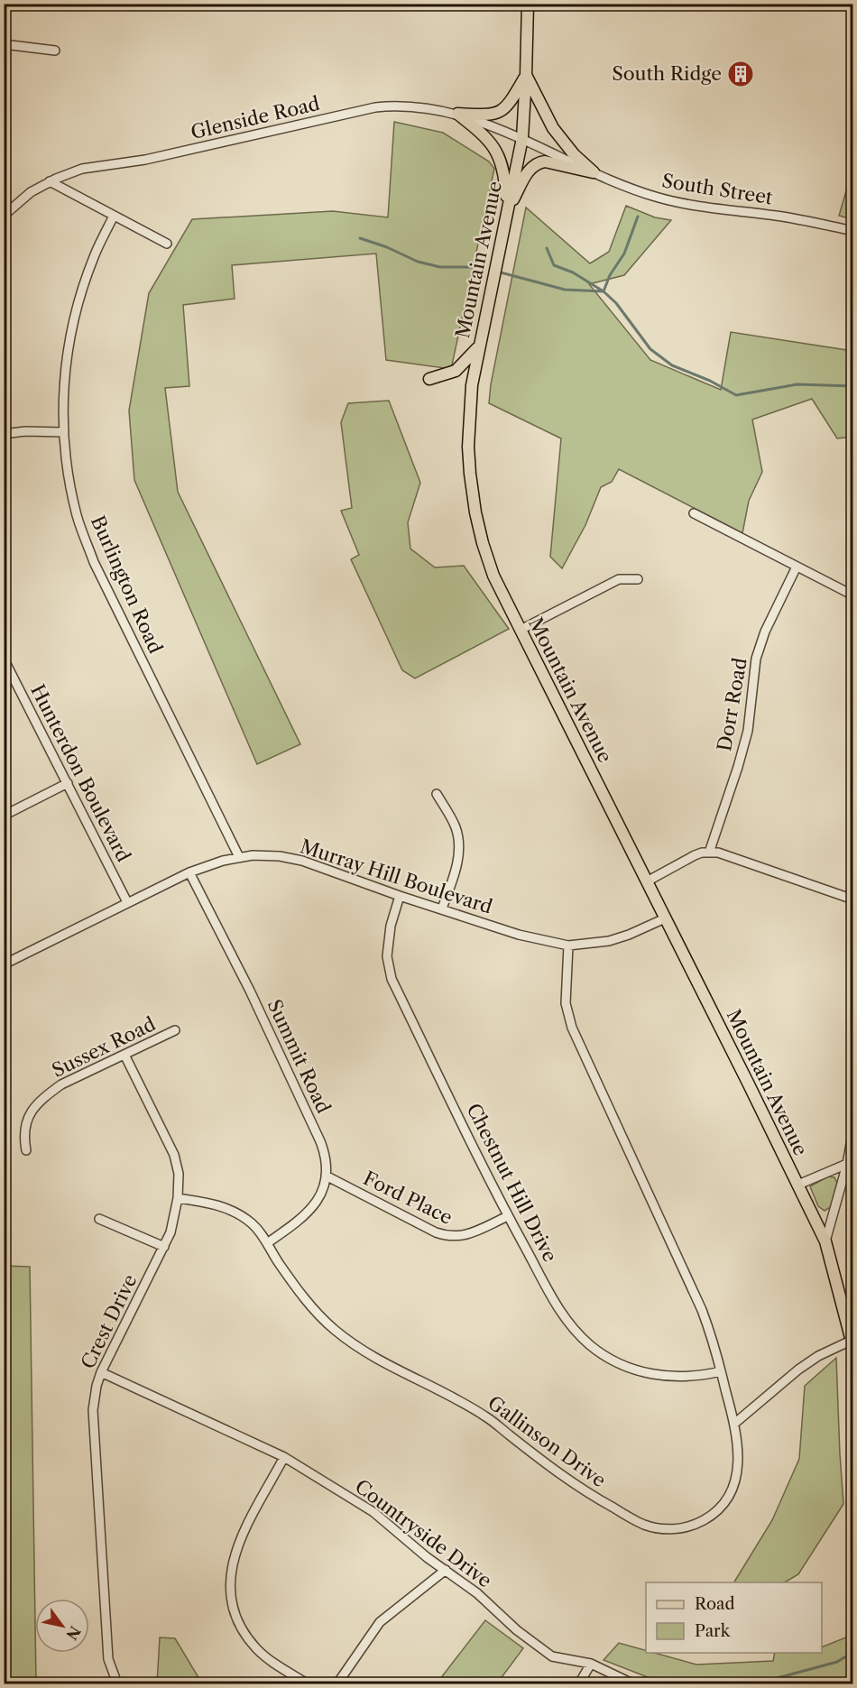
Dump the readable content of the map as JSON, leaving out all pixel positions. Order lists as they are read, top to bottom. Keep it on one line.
{"streets":{"main road":["Mountain Avenue"],"street":["Glenside Road","South Street","Burlington Road","Dorr Road","Hunterdon Boulevard","Murray Hill Boulevard","Sussex Road","Summit Road","Chestnut Hill Drive","Ford Place","Crest Drive","Gallinson Drive","Countryside Drive"]},"crossings":[["Glenside Road","South Street"],["Glenside Road","Mountain Avenue"],["South Street","Mountain Avenue"],["Mountain Avenue","Murray Hill Boulevard"],["Burlington Road","Murray Hill Boulevard"],["Hunterdon Boulevard","Murray Hill Boulevard"],["Murray Hill Boulevard","Summit Road"],["Murray Hill Boulevard","Chestnut Hill Drive"],["Murray Hill Boulevard","Gallinson Drive"],["Sussex Road","Crest Drive"],["Summit Road","Ford Place"],["Summit Road","Gallinson Drive"],["Chestnut Hill Drive","Ford Place"],["Chestnut Hill Drive","Gallinson Drive"],["Crest Drive","Gallinson Drive"],["Crest Drive","Countryside Drive"]],"places":{"building":["South Ridge"]},"legend":["Road","Park"],"north":"bottom right"}
